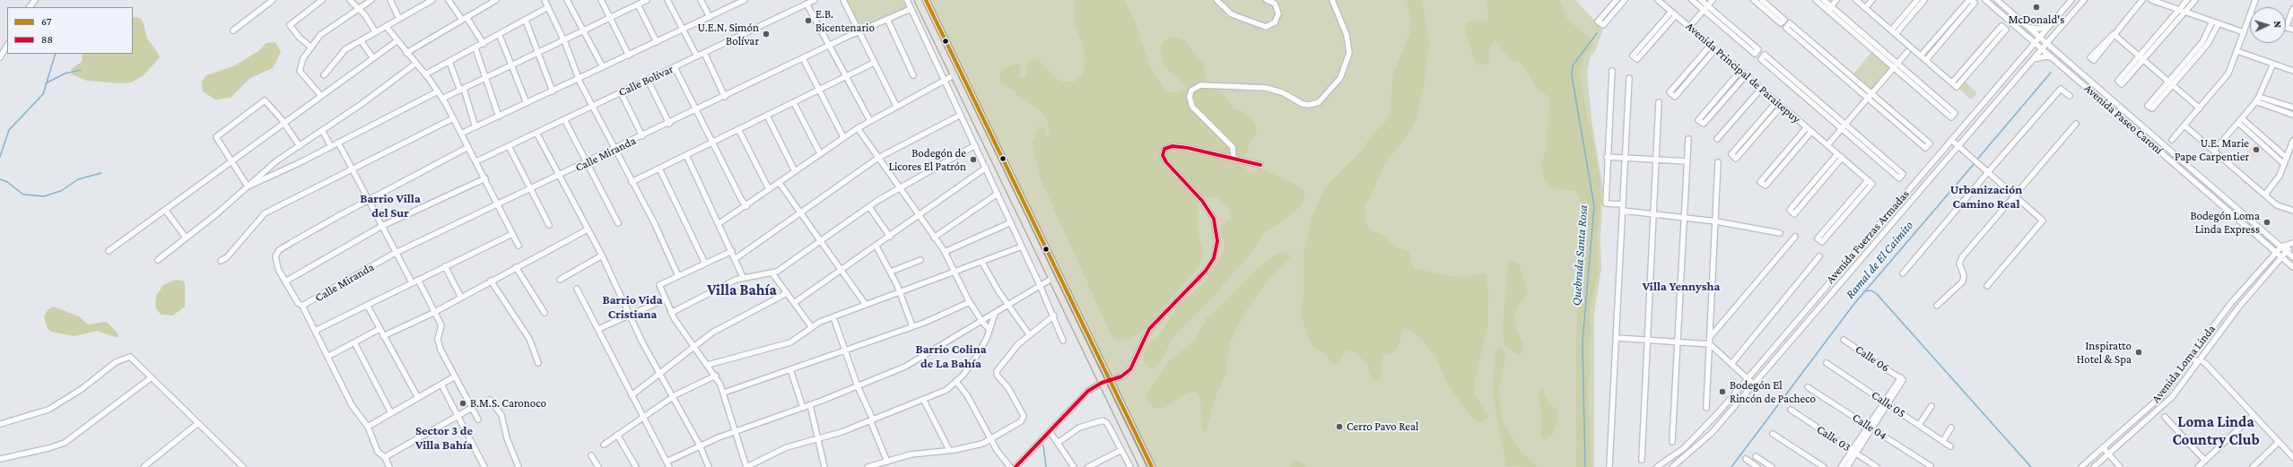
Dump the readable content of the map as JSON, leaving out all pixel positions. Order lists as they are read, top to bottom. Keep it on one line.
{"streets":{"street":["Avenida Principal de Paraitepuy","Calle Bolívar","Avenida Paseo Caroní","Calle Miranda","Avenida Fuerzas Armadas","Calle 06","Avenida Loma Linda","Calle 05","Calle 04","Calle 03"]},"crossings":[["Avenida Paseo Caroní","Avenida Fuerzas Armadas"],["Avenida Paseo Caroní","Avenida Loma Linda"],["Calle 06","Calle 05"]],"districts":["Urbanización Camino Real","Barrio Villa del Sur","Villa Yennysha","Villa Bahía","Barrio Vida Cristiana","Barrio Colina de La Bahía","Loma Linda Country Club","Sector 3 de Villa Bahía"],"water":["Quebrada Santa Rosa","Ramal de El Caimito"],"places":["McDonald's","E.B. Bicentenario","U.E.N. Simón Bolívar","U.E. Marie Pape Carpentier","Bodegón de Licores El Patrón","Bodegón Loma Linda Express","Inspiratto Hotel & Spa","Bodegón El Rincón de Pacheco","B.M.S. Caronoco","Cerro Pavo Real"],"lines":["transit line 67","transit line 88"],"legend":["67","88"],"north":"right"}
